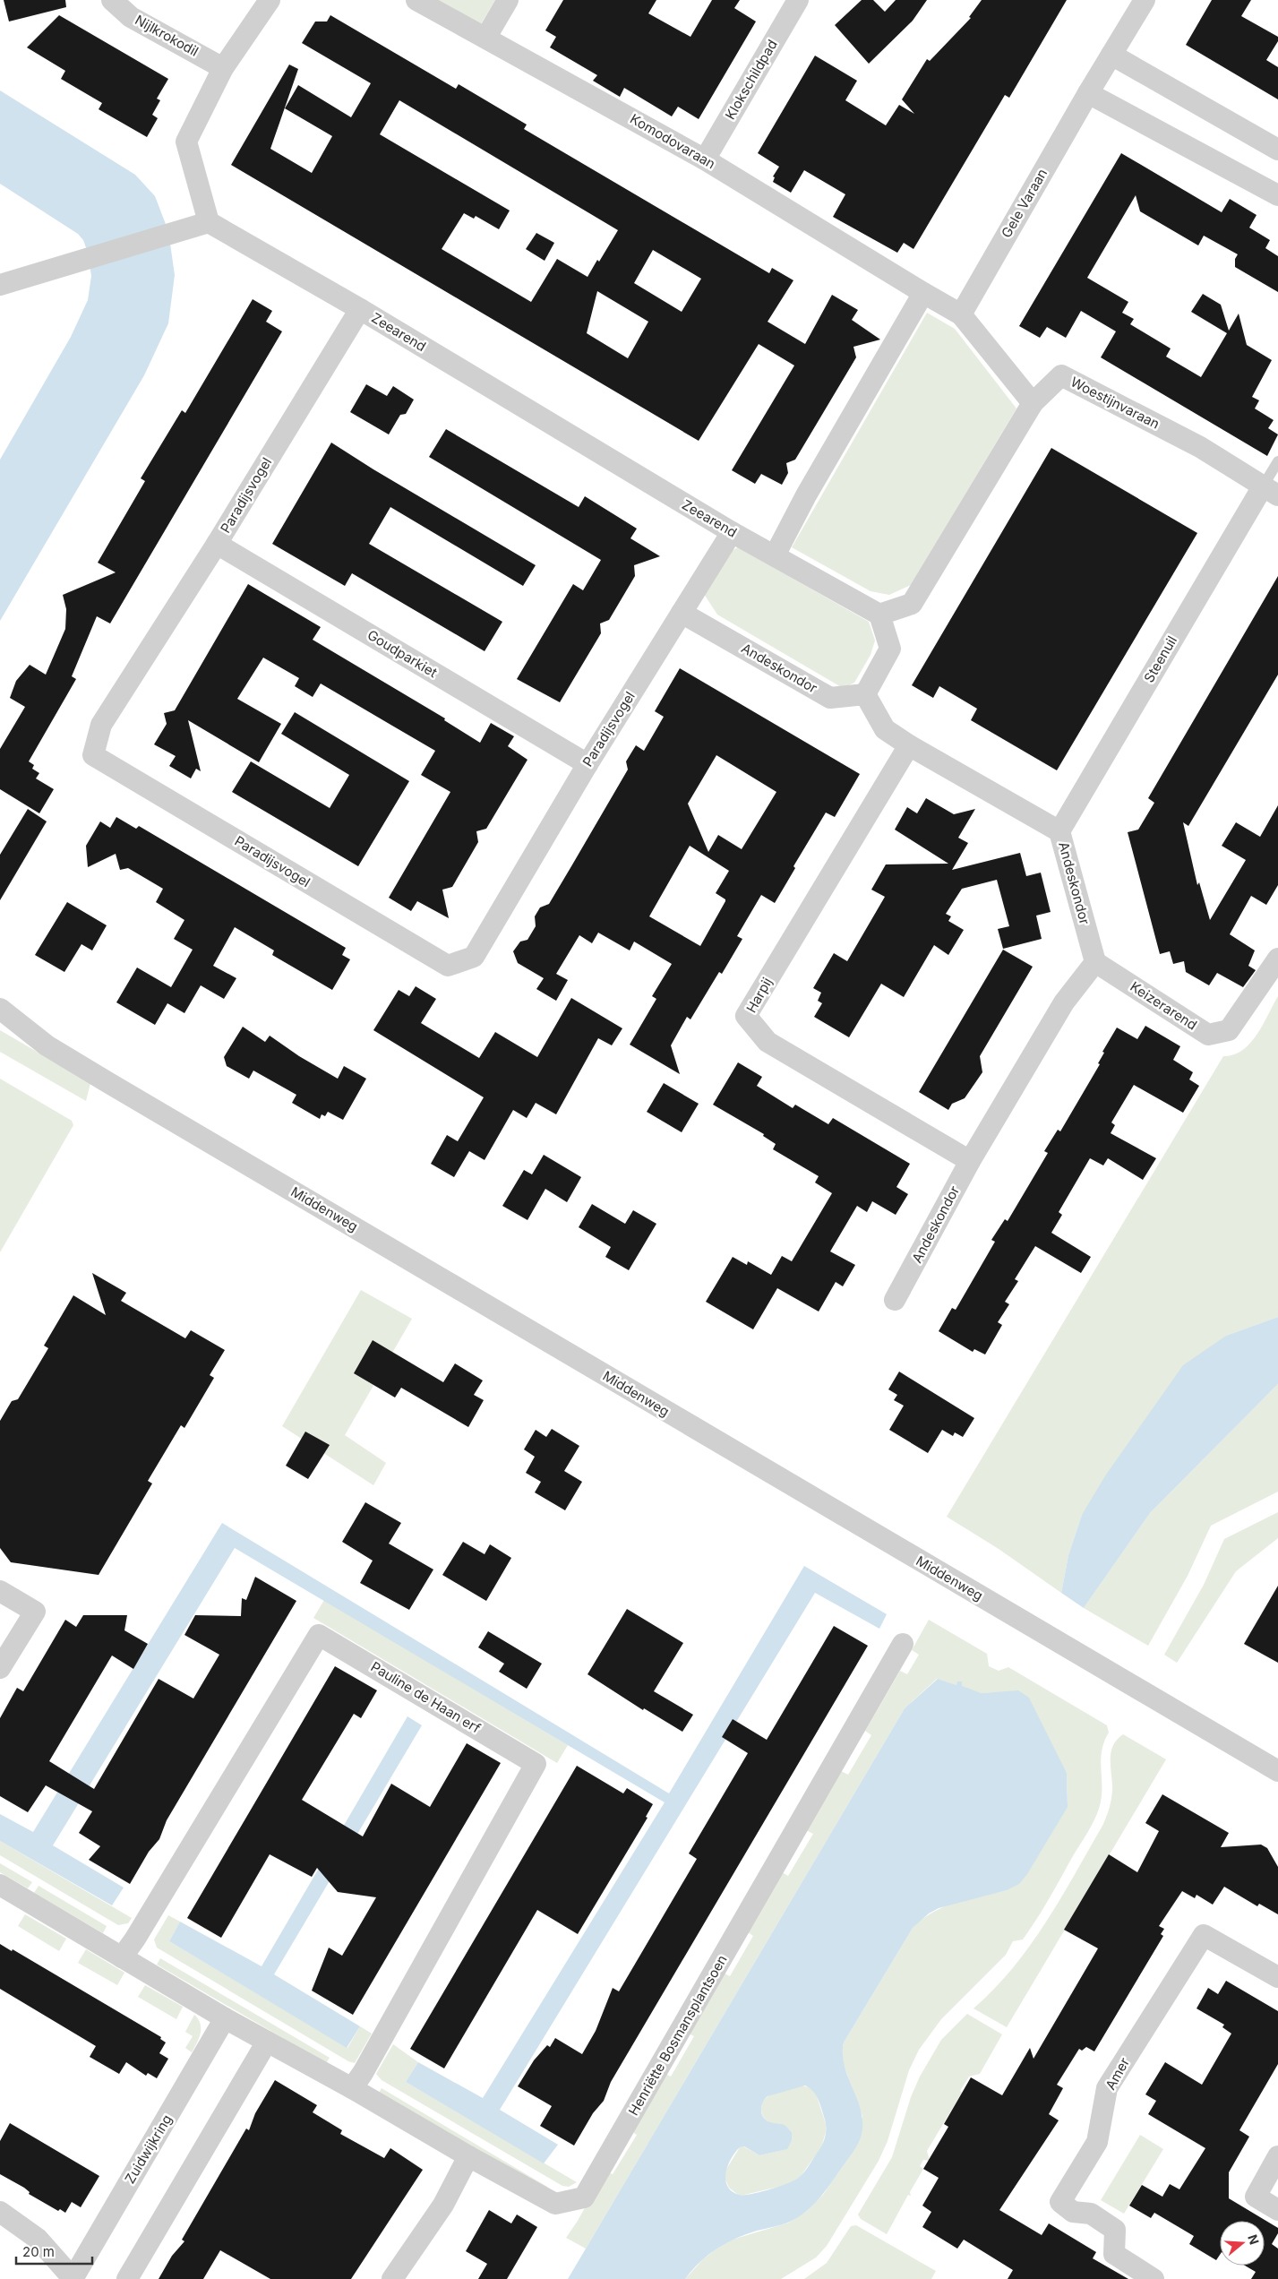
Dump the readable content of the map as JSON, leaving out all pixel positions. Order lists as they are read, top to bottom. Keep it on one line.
{"streets":{"street":["Nijlkrokodil","Klokschildpad","Komodovaraan","Gele Varaan","Zeearend","Woestijnvaraan","Paradijsvogel","Goudparkiet","Steenuil","Andeskondor","Harpij","Keizerarend","Middenweg","Pauline de Haan erf","Henriëtte Bosmansplantsoen","Amer","Zuidwijkring"]},"crossings":[["Klokschildpad","Komodovaraan"],["Zeearend","Paradijsvogel"],["Woestijnvaraan","Steenuil"],["Paradijsvogel","Goudparkiet"],["Paradijsvogel","Andeskondor"],["Steenuil","Andeskondor"],["Andeskondor","Harpij"],["Andeskondor","Keizerarend"],["Pauline de Haan erf","Henriëtte Bosmansplantsoen"]],"scale_bar":"20 m","north":"right"}
